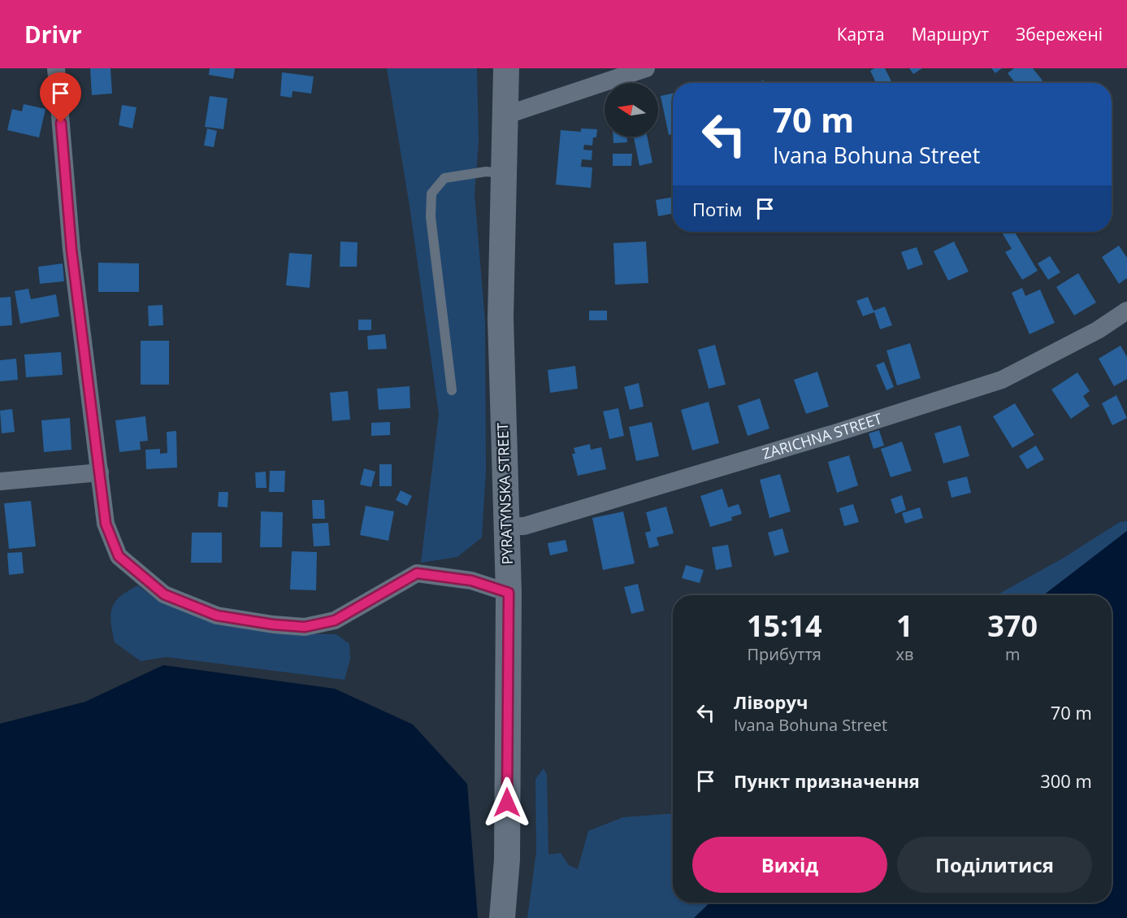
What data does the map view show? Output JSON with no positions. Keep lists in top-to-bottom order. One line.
{"streets":{"main road":["PYRATYNSKA STREET"],"street":["ZARICHNA STREET"]},"crossings":[["ZARICHNA STREET","PYRATYNSKA STREET"]],"north":"left","page":{"header":"Drivr","nav":["Карта","Маршрут","Збережені"],"turn":["70 m","Ivana Bohuna Street"],"then":"Потім","eta":["15:14","Прибуття","1","хв","370","m"],"list":[{"name":"Ліворуч","note":"Ivana Bohuna Street","value":"70 m"},{"name":"Пункт призначення","value":"300 m"}],"buttons":["Вихід","Поділитися"]}}
